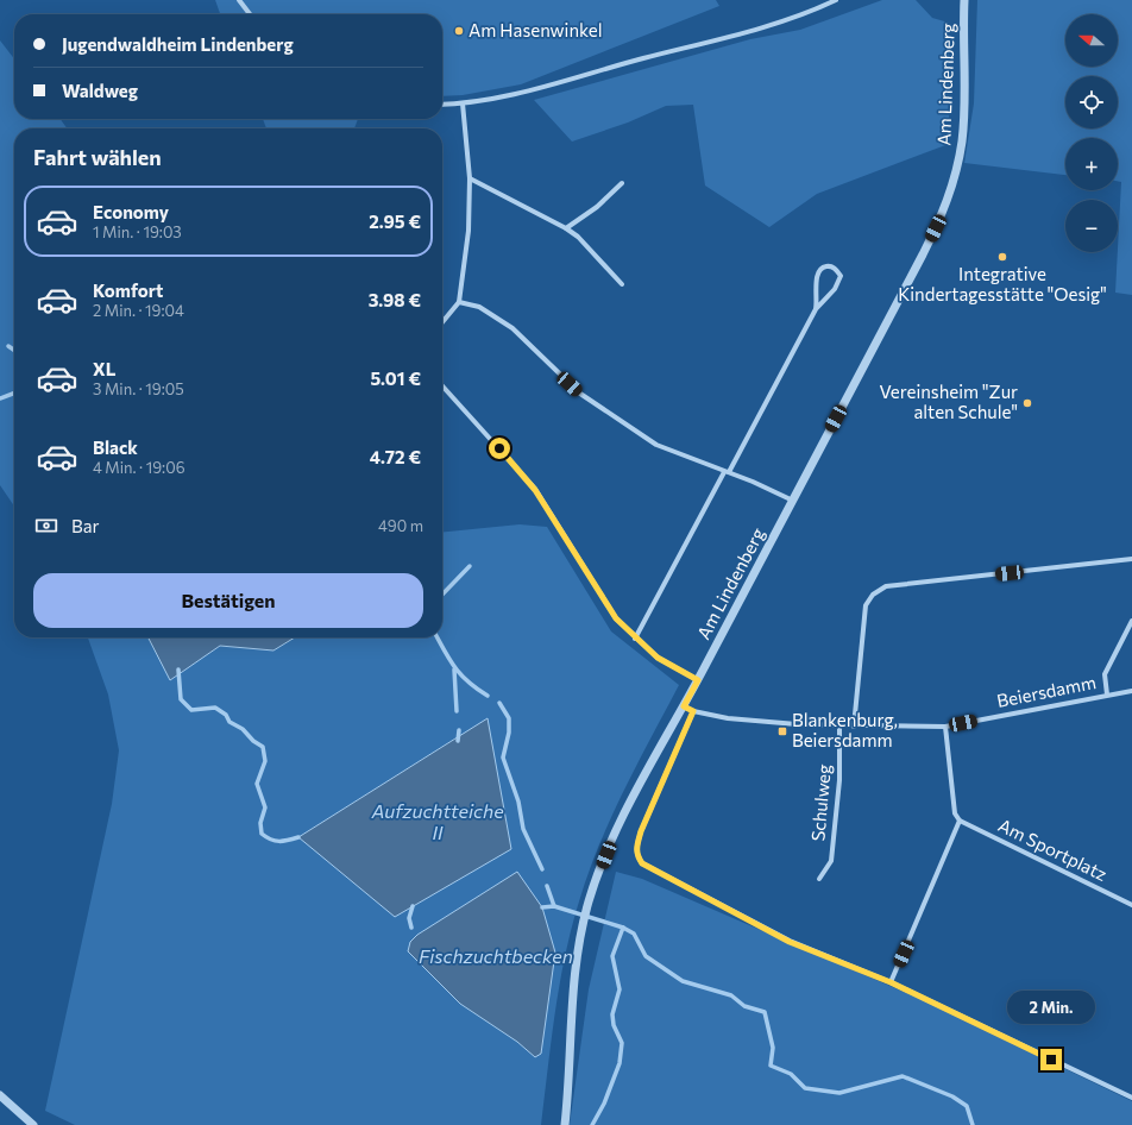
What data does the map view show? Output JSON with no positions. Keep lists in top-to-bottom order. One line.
{"streets":{"street":["Am Lindenberg","Beiersdamm","Schulweg","Am Sportplatz"]},"crossings":[["Am Lindenberg","Beiersdamm"],["Beiersdamm","Schulweg"]],"water":["Aufzuchtteiche II","Fischzuchtbecken"],"places":{"other":["Am Hasenwinkel","Integrative Kindertagesstätte \"Oesig\"","Vereinsheim \"Zur alten Schule\""],"transit":["Blankenburg, Beiersdamm"]},"north":"left","page":{"map_buttons":["+","−"],"banner":["Jugendwaldheim Lindenberg","Waldweg"],"heading":"Fahrt wählen","list":[{"name":"Economy","note":"1 Min. · 19:03","value":"2.95 €"},{"name":"Komfort","note":"2 Min. · 19:04","value":"3.98 €"},{"name":"XL","note":"3 Min. · 19:05","value":"5.01 €"},{"name":"Black","note":"4 Min. · 19:06","value":"4.72 €"}],"pay":["Bar","490 m"],"buttons":"Bestätigen","bubble":"2 Min."}}
